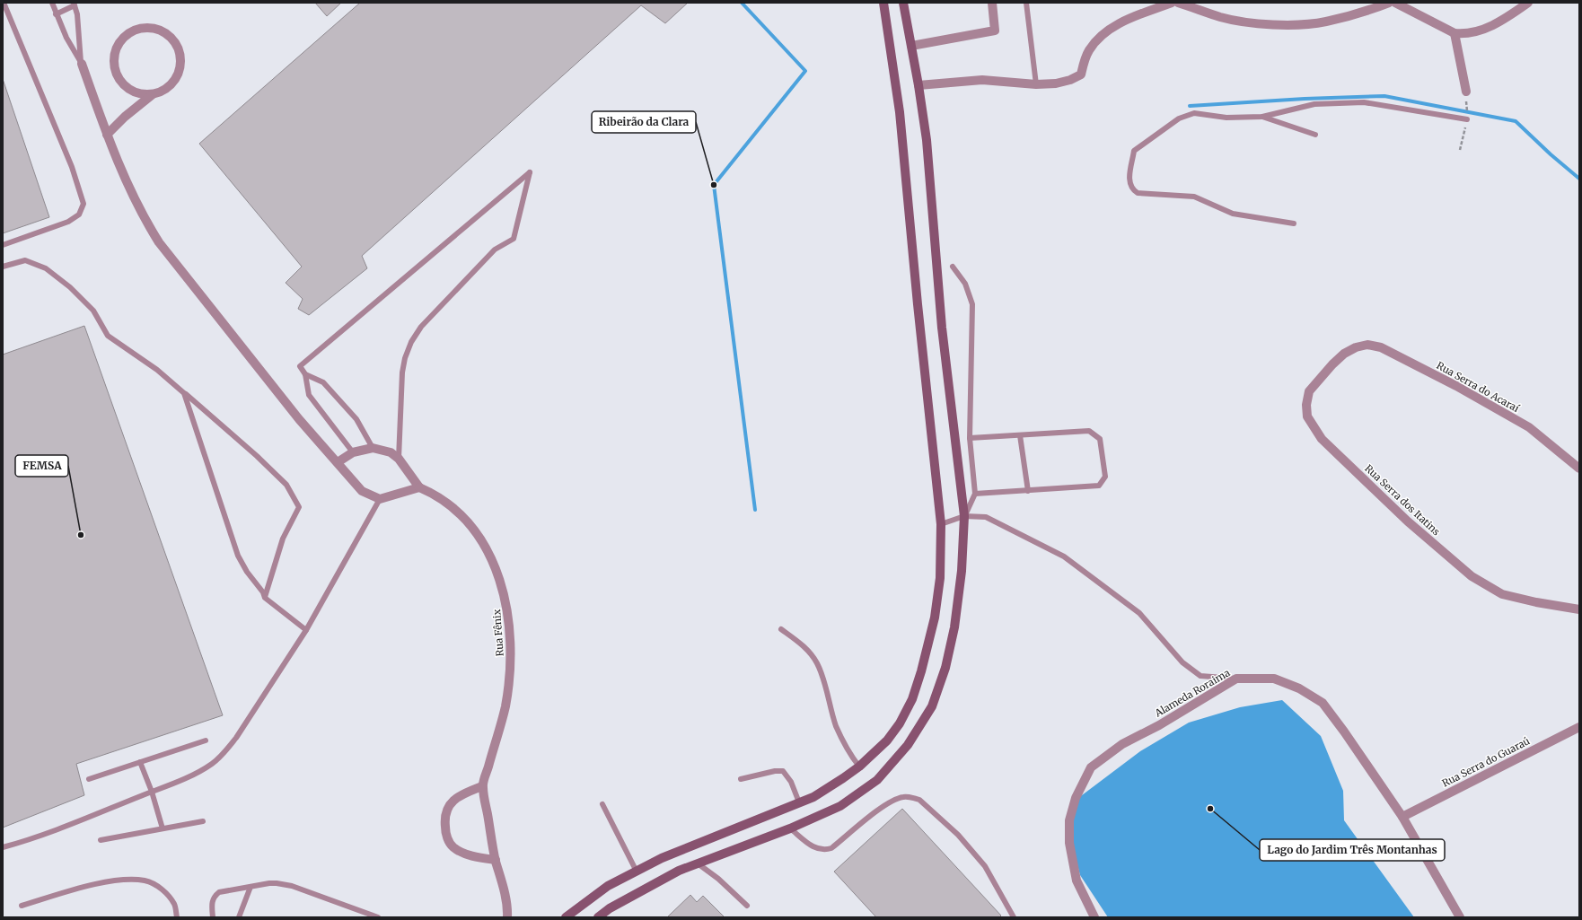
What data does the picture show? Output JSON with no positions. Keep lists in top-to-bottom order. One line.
{"streets":{"street":["Rua Serra do Acaraí","Rua Serra dos Itatins","Rua Fênix","Alameda Roraima","Rua Serra do Guaraú"]},"crossings":[["Rua Serra do Acaraí","Rua Serra dos Itatins"],["Alameda Roraima","Rua Serra do Guaraú"]],"places":["Ribeirão da Clara","FEMSA","Lago do Jardim Três Montanhas"]}
